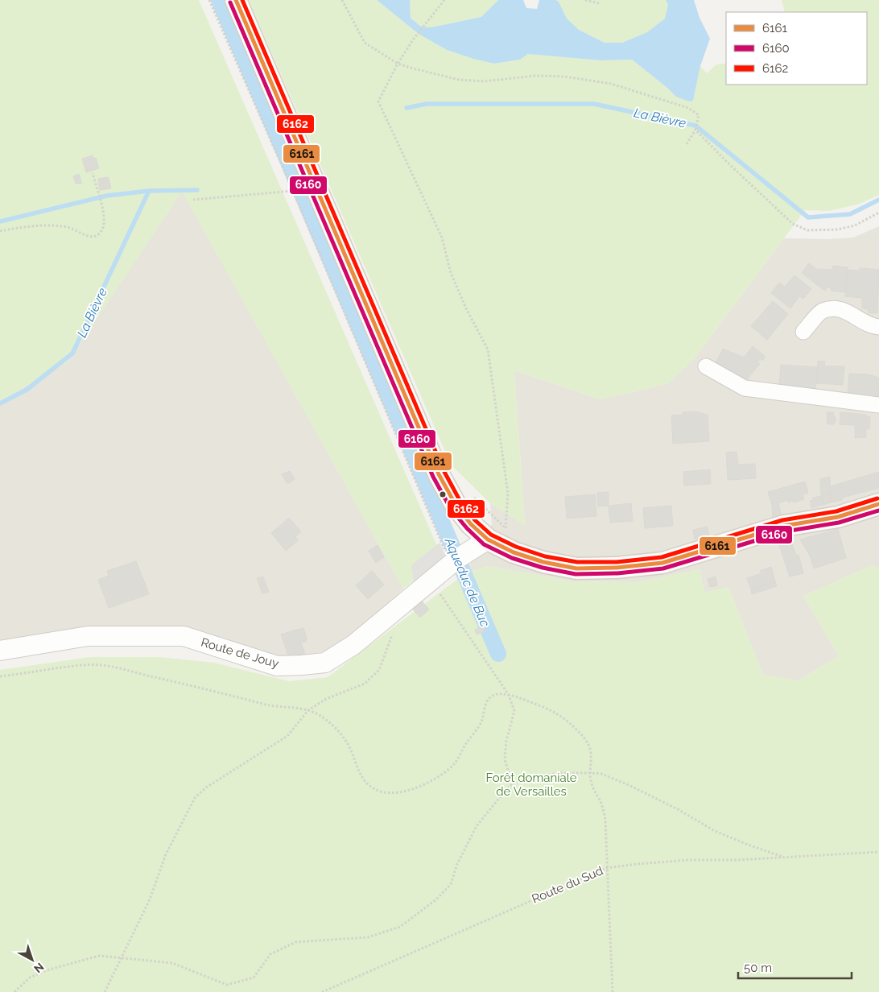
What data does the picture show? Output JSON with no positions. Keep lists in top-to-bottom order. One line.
{"streets":{"street":["Route de Jouy"],"path":["Route du Sud"]},"water":["La Bièvre","Aqueduc de Buc"],"parks":["Forêt domaniale de Versailles"],"lines":["transit line 6161","transit line 6162","transit line 6160"],"legend":["6161","6160","6162"],"scale_bar":"50 m","north":"bottom right"}
